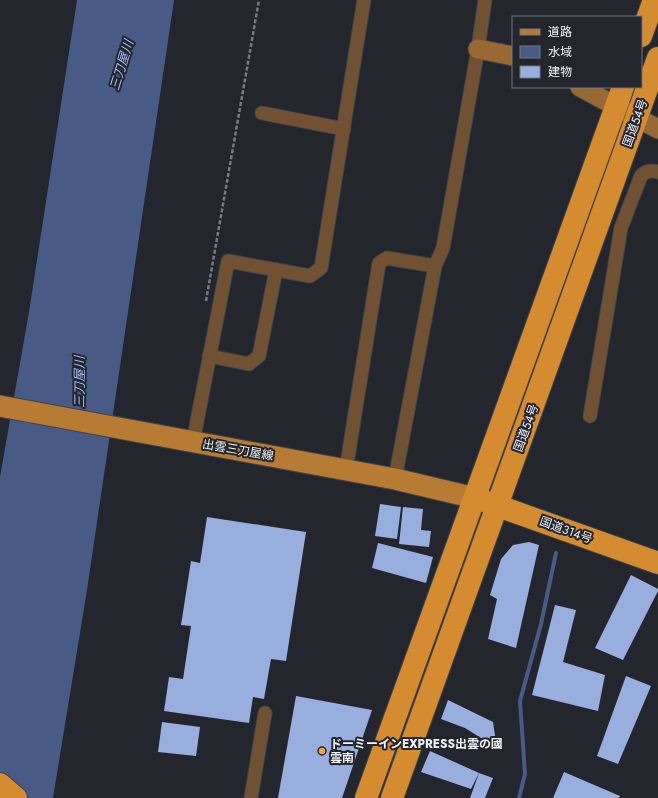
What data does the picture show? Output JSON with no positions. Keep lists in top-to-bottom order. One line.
{"streets":{"highway":["国道54号","国道314号"],"main road":["出雲三刀屋線"]},"crossings":[["国道54号","出雲三刀屋線"],["国道54号","国道314号"],["出雲三刀屋線","国道314号"]],"water":["三刀屋川"],"places":["ドーミーインEXPRESS出雲の國 雲南"],"legend":["道路","水域","建物"]}
